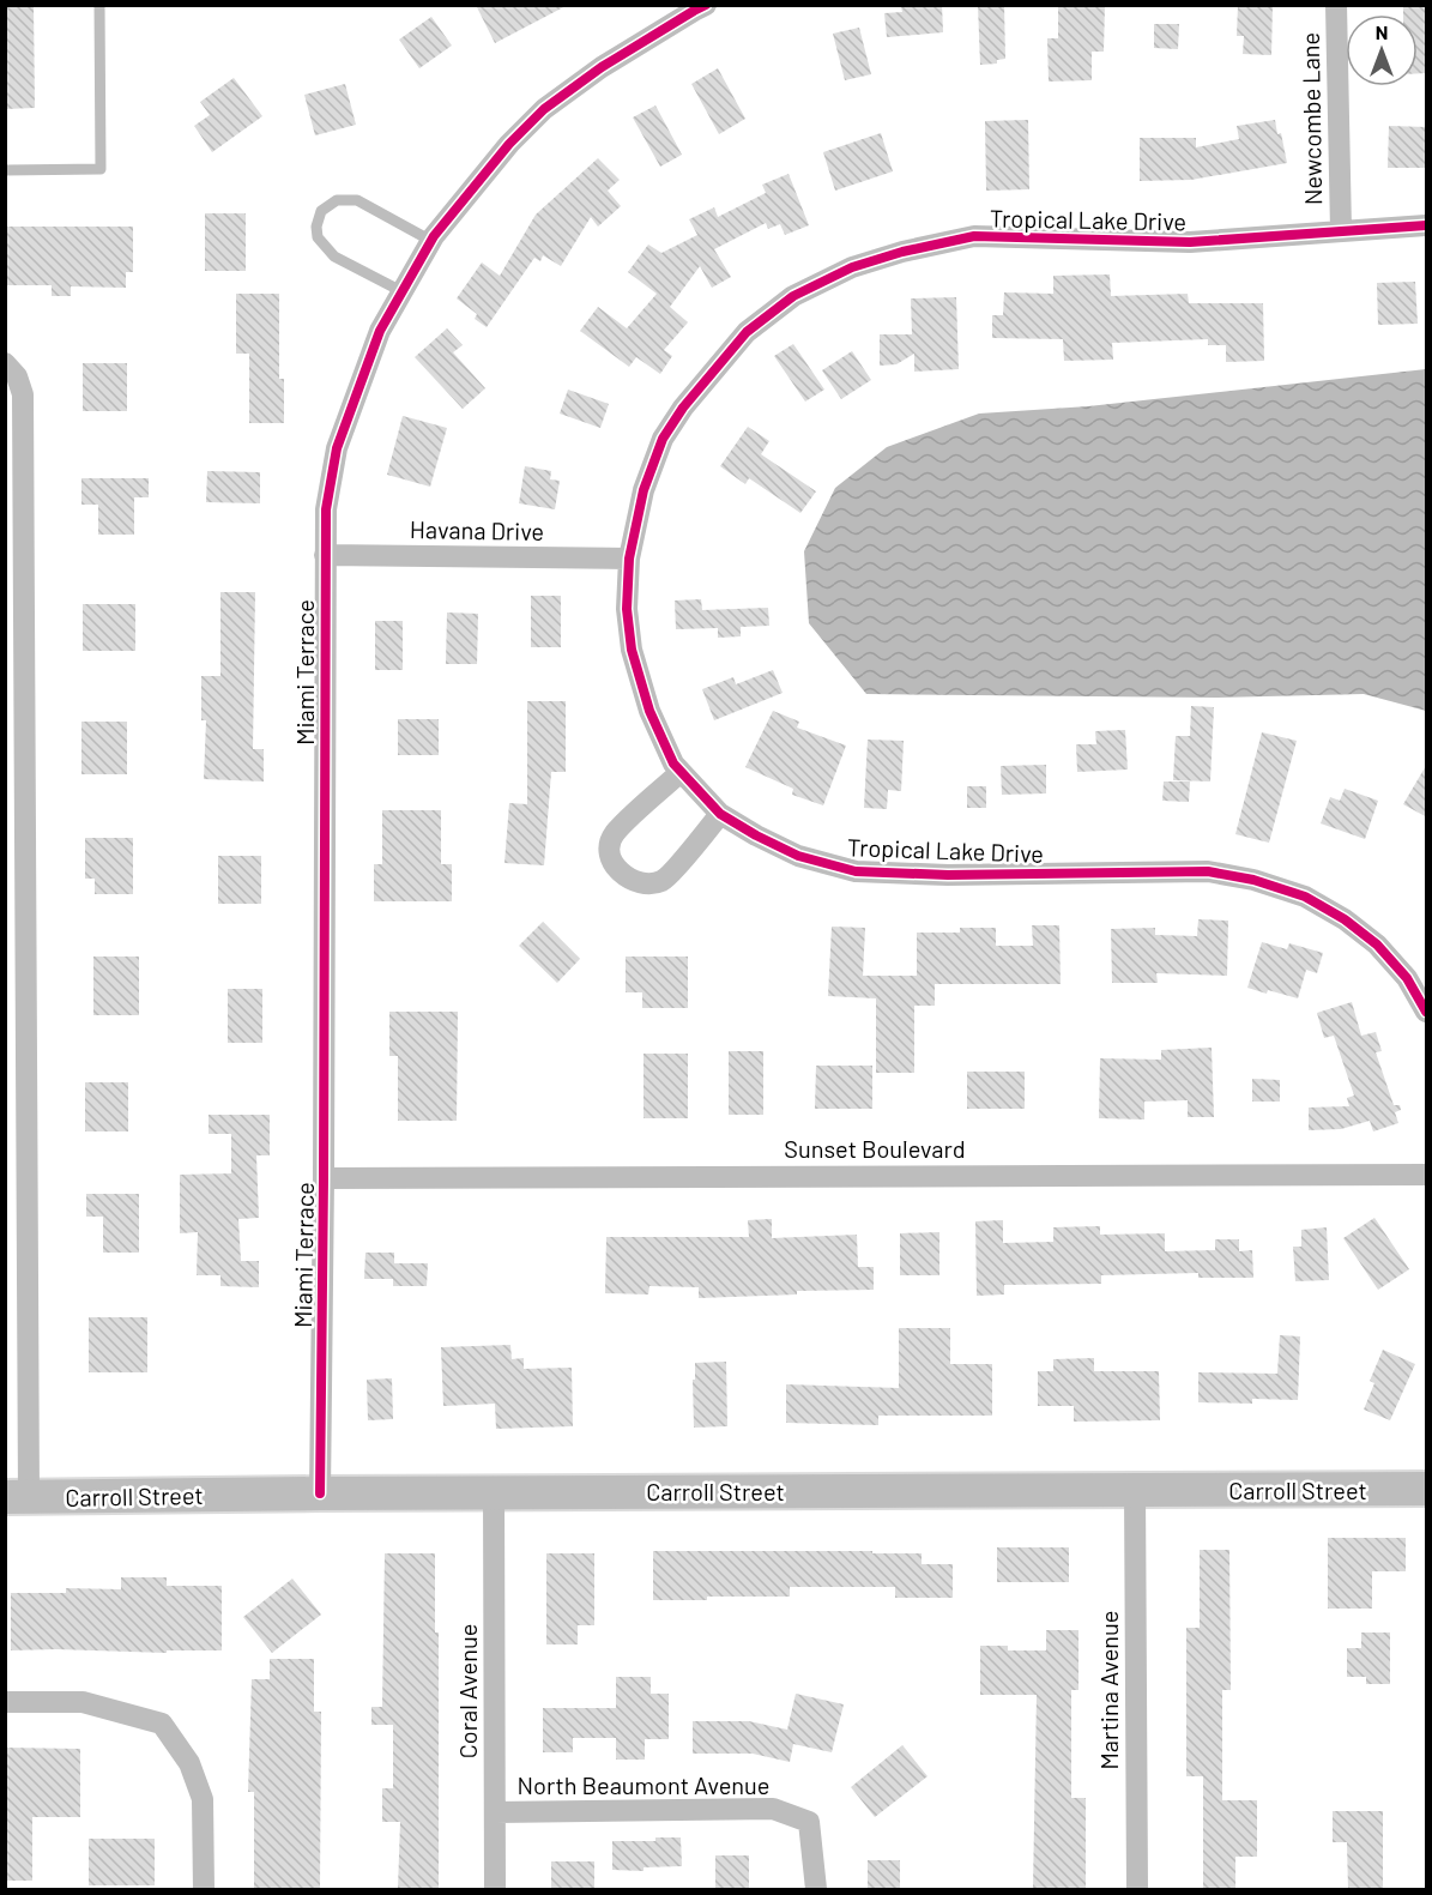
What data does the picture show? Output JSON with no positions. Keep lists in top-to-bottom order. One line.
{"streets":{"main road":["Carroll Street"],"street":["Newcombe Lane","Tropical Lake Drive","Havana Drive","Miami Terrace","Sunset Boulevard","Martina Avenue","Coral Avenue","North Beaumont Avenue"]},"crossings":[["Newcombe Lane","Tropical Lake Drive"],["Tropical Lake Drive","Havana Drive"],["Havana Drive","Miami Terrace"],["Miami Terrace","Sunset Boulevard"],["Miami Terrace","Carroll Street"],["Carroll Street","Martina Avenue"],["Carroll Street","Coral Avenue"],["Coral Avenue","North Beaumont Avenue"]],"north":"top"}
